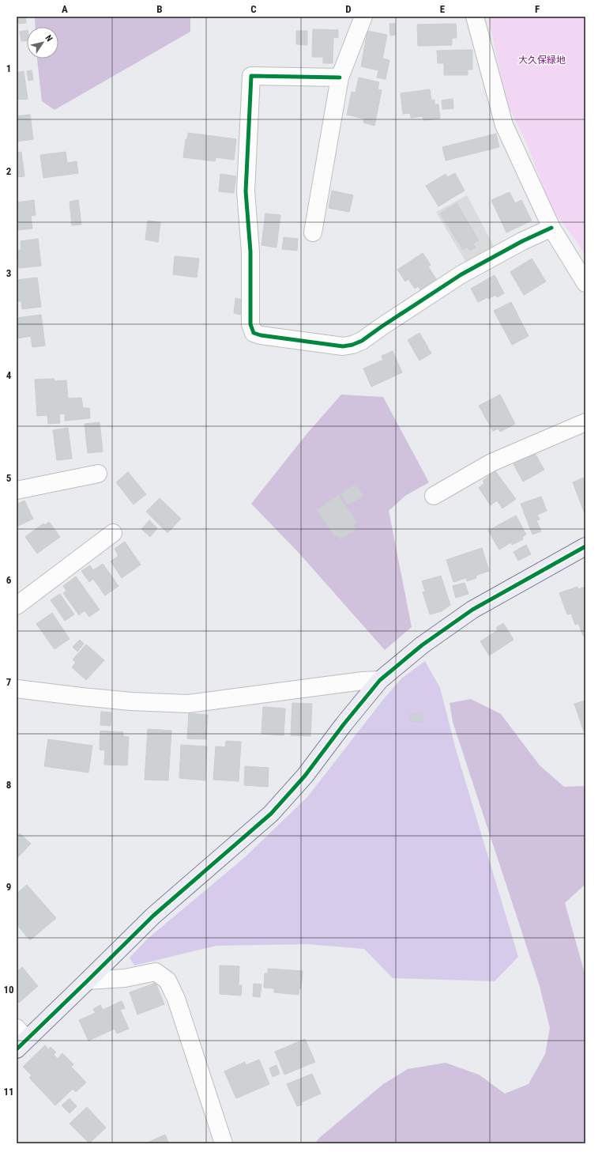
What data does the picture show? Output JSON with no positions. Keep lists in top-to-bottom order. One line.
{"parks":["大久保緑地"],"north":"top right","grid":{"columns":["A","B","C","D","E","F"],"rows":["1","2","3","4","5","6","7","8","9","10","11"]}}
